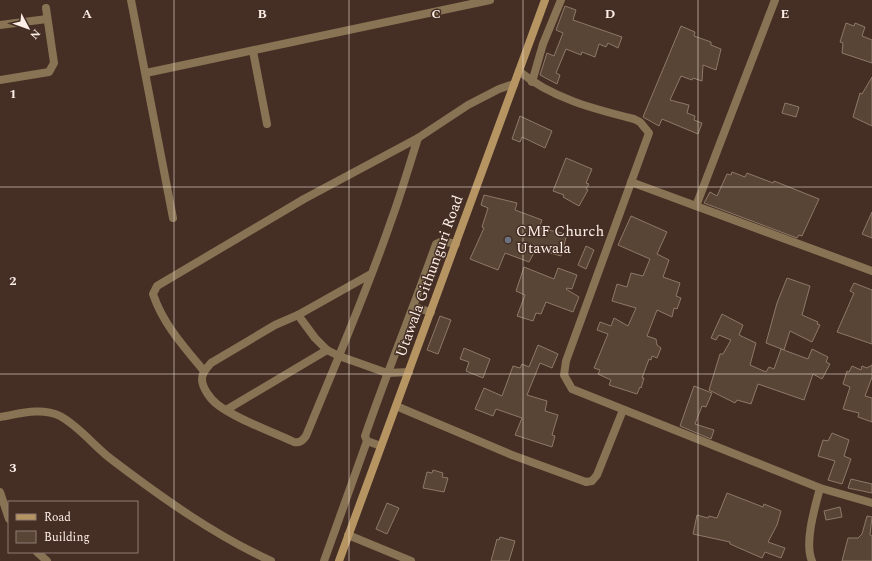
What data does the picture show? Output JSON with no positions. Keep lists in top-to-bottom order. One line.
{"streets":{"street":["Utawala Githunguri Road"]},"places":["CMF Church Utawala"],"legend":["Road","Building"],"north":"bottom right","grid":{"columns":["A","B","C","D","E"],"rows":["1","2","3"]}}
